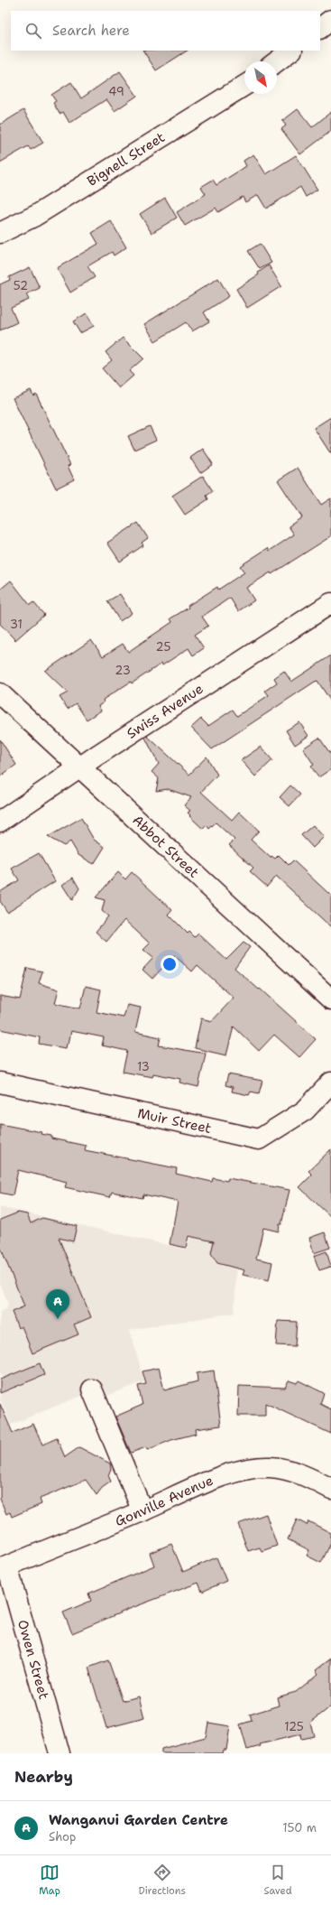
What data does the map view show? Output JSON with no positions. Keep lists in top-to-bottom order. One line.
{"streets":{"street":["Bignell Street","Swiss Avenue","Abbot Street","Muir Street","Gonville Avenue","Owen Street"]},"crossings":[["Swiss Avenue","Abbot Street"],["Gonville Avenue","Owen Street"]],"house_numbers":["49","52","31","25","23","13","125"],"north":"bottom right","page":{"search":"Search here","pins":"A","heading":"Nearby","list":[{"mark":"A","name":"Wanganui Garden Centre","note":"Shop","value":"150 m"}],"nav":["Map","Directions","Saved"]}}
